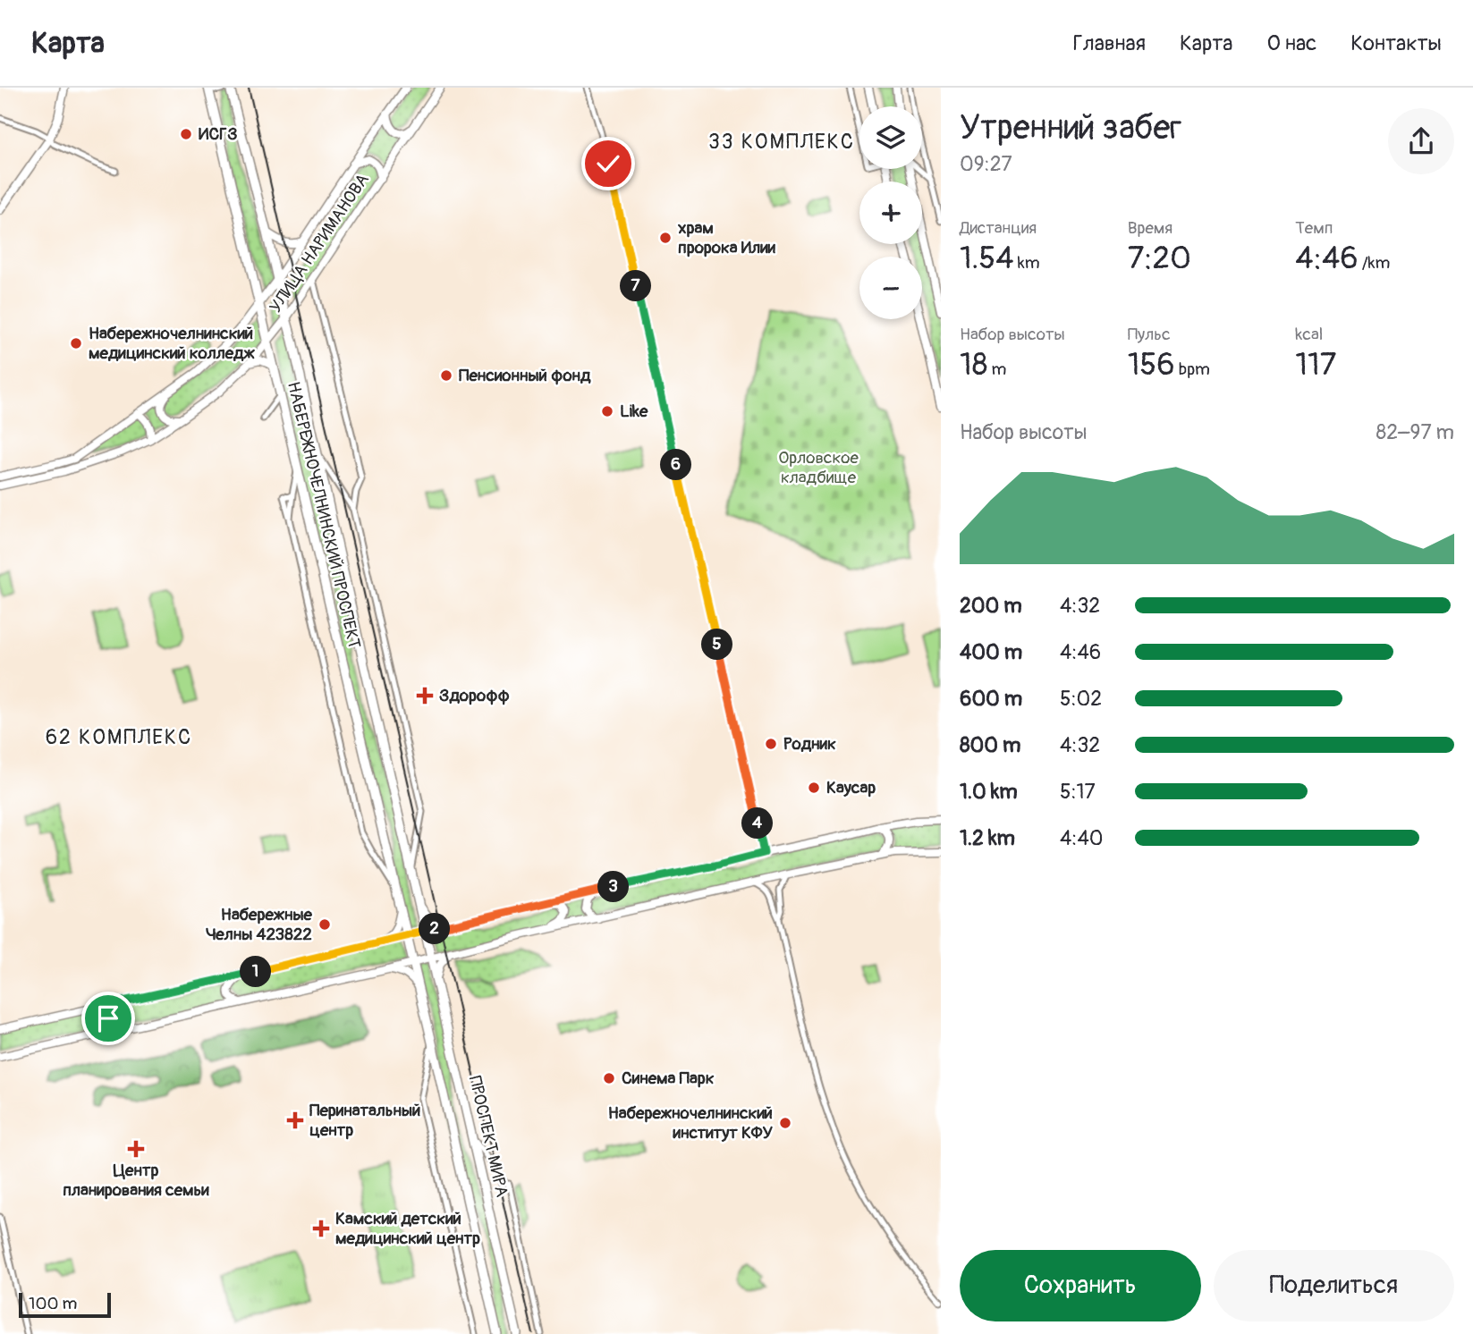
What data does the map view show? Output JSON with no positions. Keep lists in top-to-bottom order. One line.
{"streets":{"main road":["НАБЕРЕЖНОЧЕЛНИНСКИЙ ПРОСПЕКТ","ПРОСПЕКТ МИРА"],"street":["УЛИЦА НАРИМАНОВА"]},"crossings":[["УЛИЦА НАРИМАНОВА","НАБЕРЕЖНОЧЕЛНИНСКИЙ ПРОСПЕКТ"],["НАБЕРЕЖНОЧЕЛНИНСКИЙ ПРОСПЕКТ","ПРОСПЕКТ МИРА"]],"districts":["33 КОМПЛЕКС","62 КОМПЛЕКС"],"parks":["Орловское кладбище"],"places":{"other":["ИСГЗ","храм пророка Илии","Набережночелнинский медицинский колледж","Пенсионный фонд","Like","Родник","Каусар","Набережные Челны 423822","Синема Парк","Набережночелнинский институт КФУ"],"health":["Здорофф","Перинатальный центр","Центр планирования семьи","Камский детский медицинский центр"]},"scale_bar":"100 m","page":{"header":"Карта","nav":["Главная","Карта","О нас","Контакты"],"heading":["Утренний забег","09:27"],"map_buttons":["+","−"],"stats":[["Дистанция","1.54 km"],["Время","7:20"],["Темп","4:46 /km"],["Набор высоты","18 m"],["Пульс","156 bpm"],["kcal","117"]],"pins":["7","6","5","4","3","2","1"],"chart":["Набор высоты","82–97 m"],"list":[{"name":"200 m","note":"4:32"},{"name":"400 m","note":"4:46"},{"name":"600 m","note":"5:02"},{"name":"800 m","note":"4:32"},{"name":"1.0 km","note":"5:17"},{"name":"1.2 km","note":"4:40"}],"buttons":["Сохранить","Поделиться"],"scale":"100 m"}}
